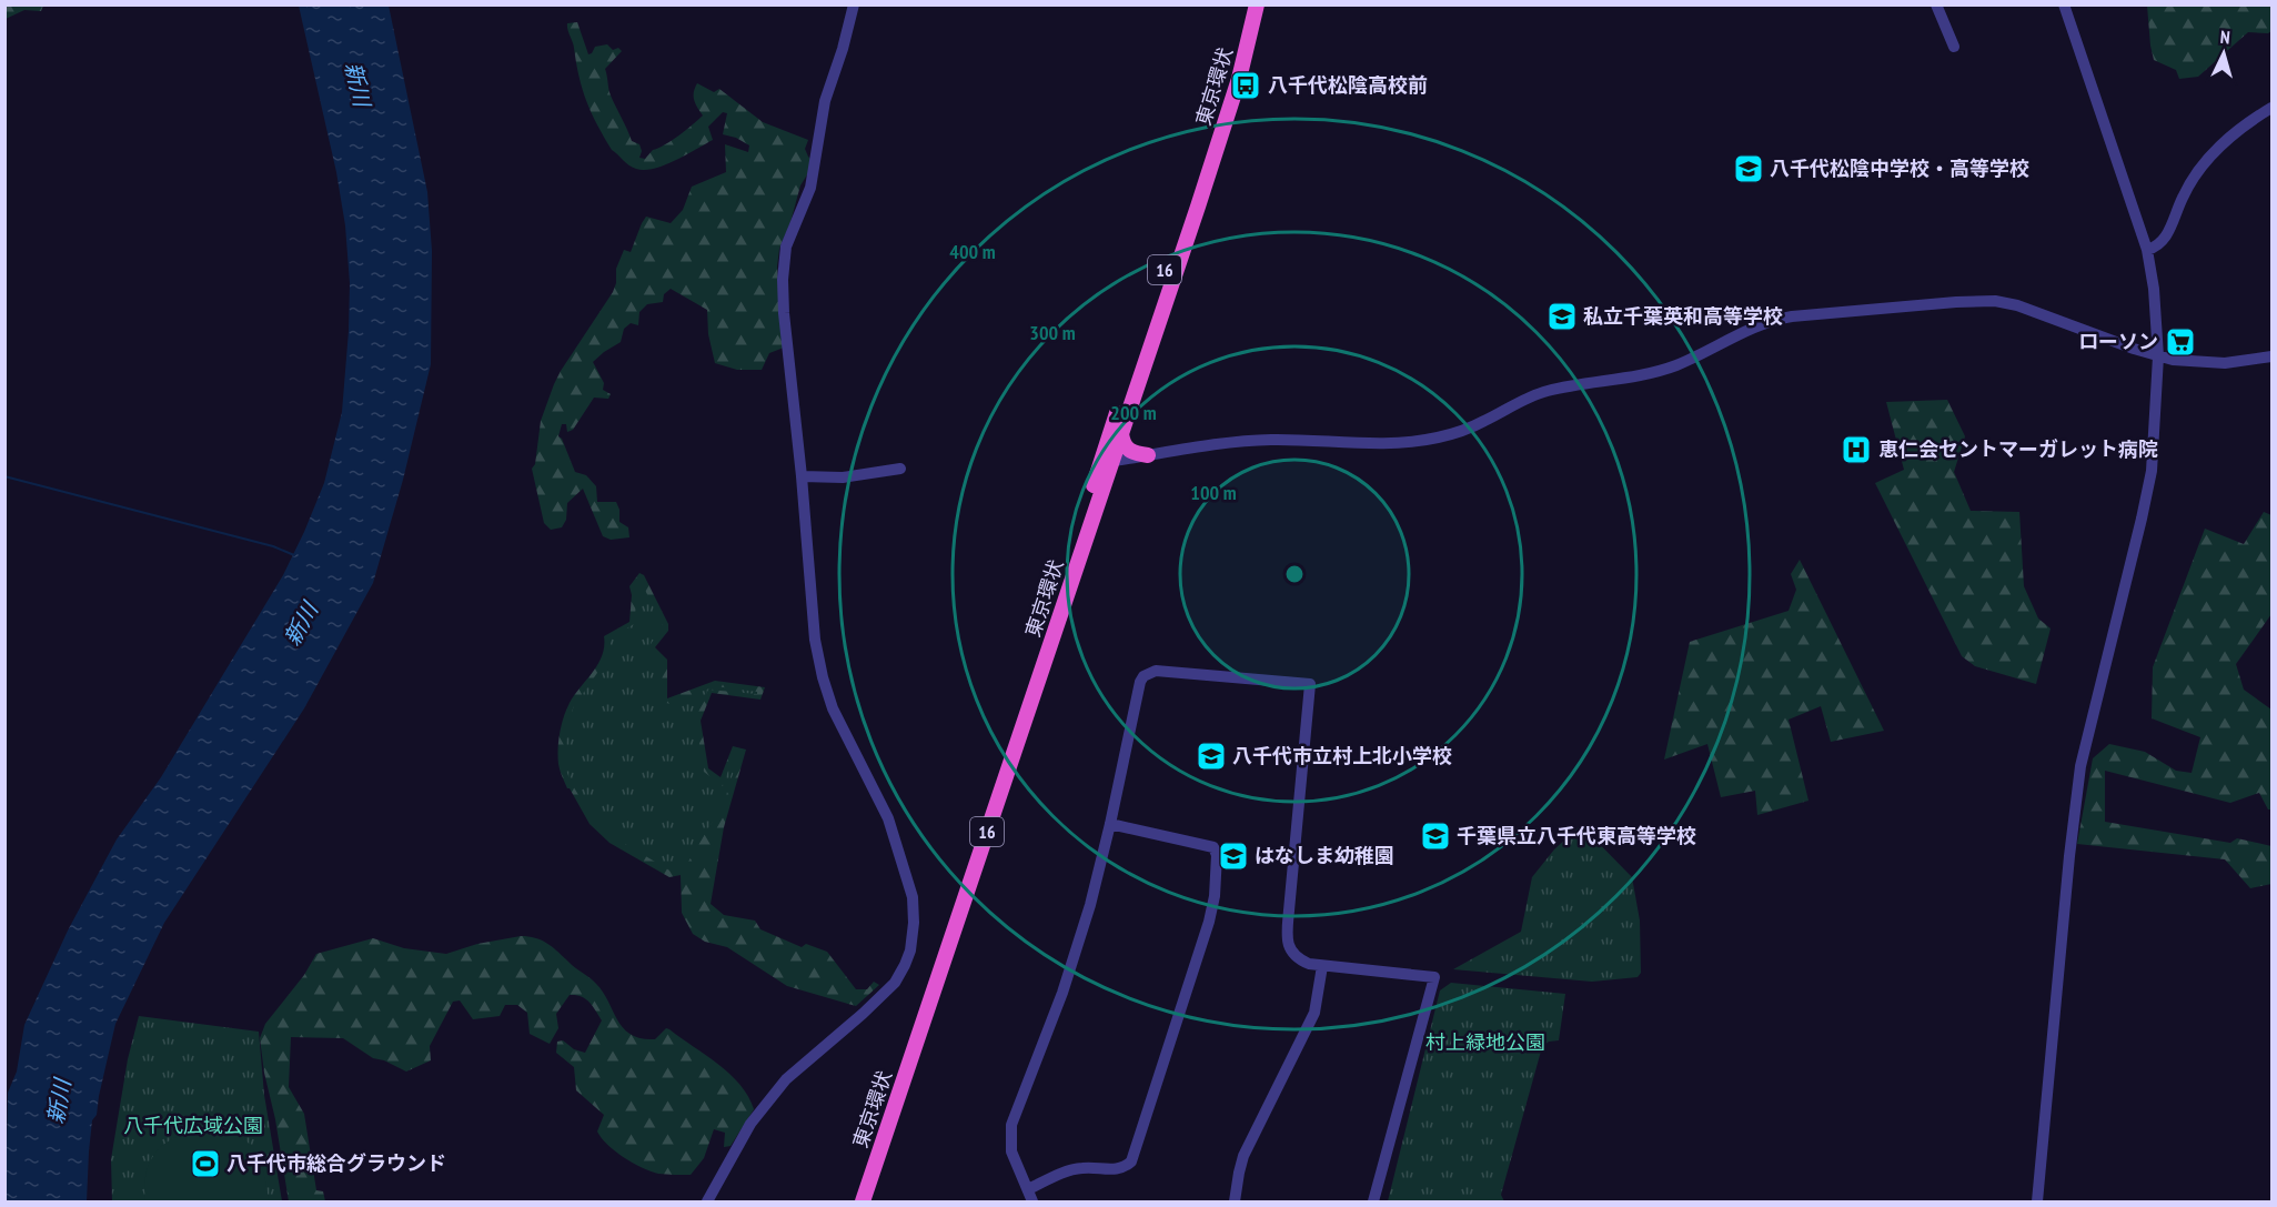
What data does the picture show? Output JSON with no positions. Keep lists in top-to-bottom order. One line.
{"streets":{"highway":["東京環状","16"]},"water":["新川"],"parks":["村上緑地公園","八千代広域公園"],"places":{"bus stop":["八千代松陰高校前"],"school or university":["八千代松陰中学校・高等学校","私立千葉英和高等学校","八千代市立村上北小学校","千葉県立八千代東高等学校","はなしま幼稚園"],"supermarket":["ローソン"],"hospital":["恵仁会セントマーガレット病院"],"sports":["八千代市総合グラウンド"]},"north":"top","rings":["400 m","300 m","200 m","100 m"]}
